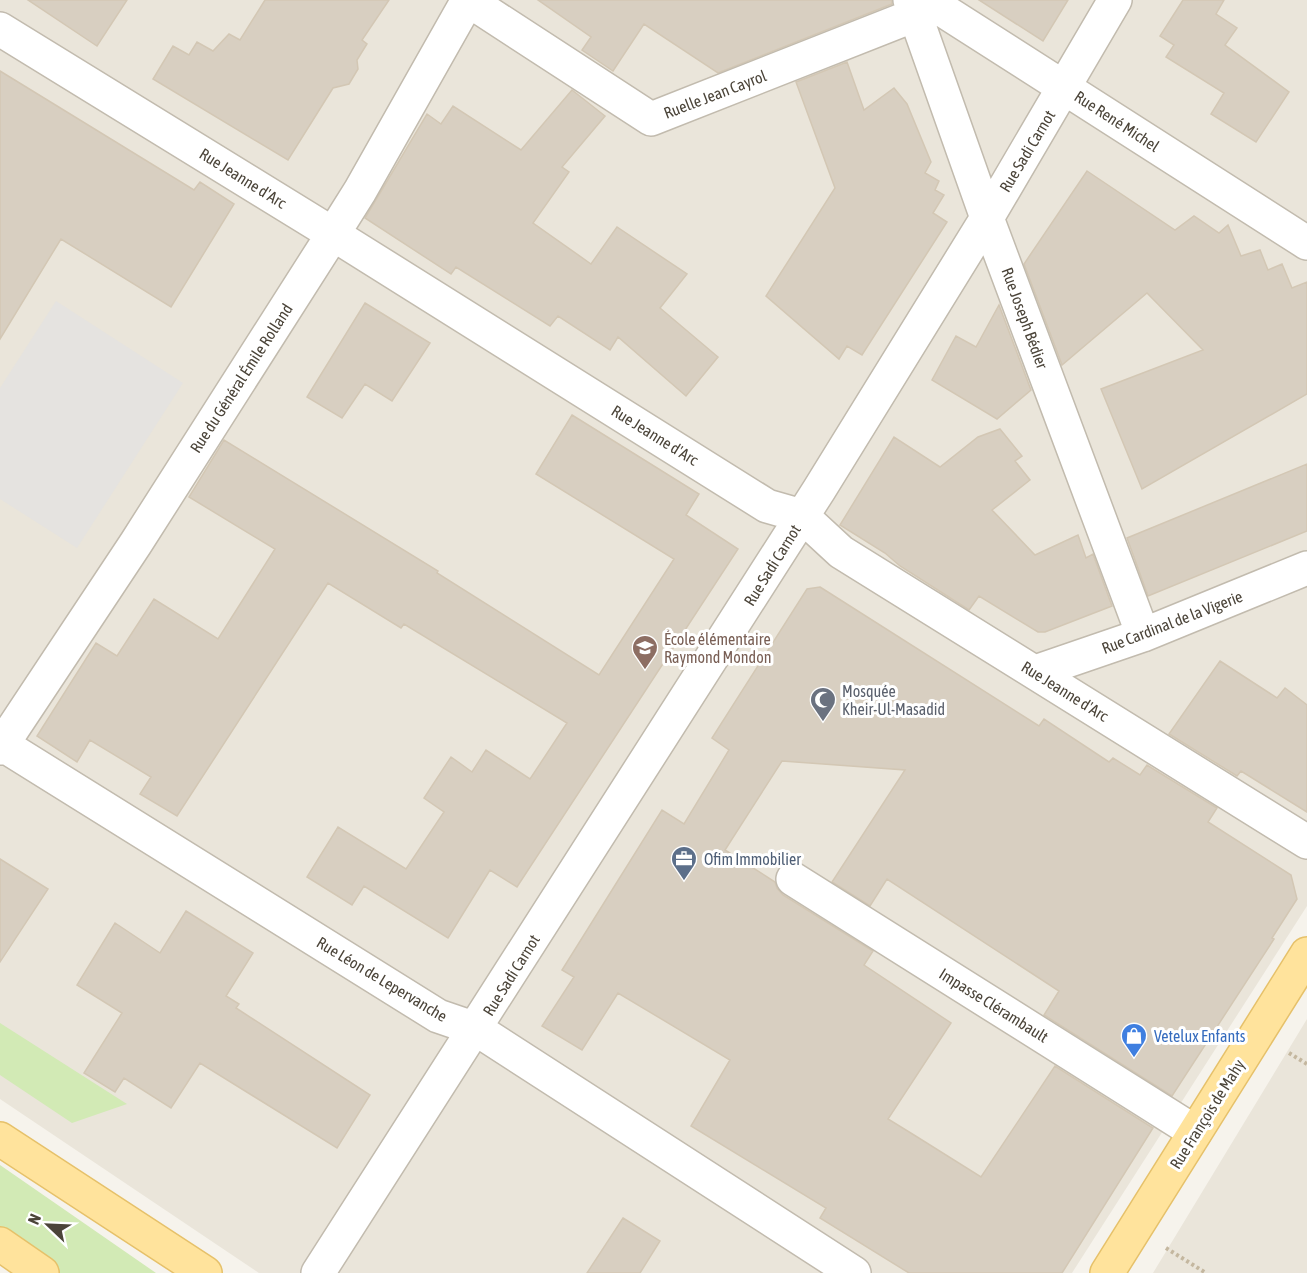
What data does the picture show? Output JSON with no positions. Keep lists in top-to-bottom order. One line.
{"streets":{"main road":["Rue François de Mahy"],"street":["Ruelle Jean Cayrol","Rue René Michel","Rue Sadi Carnot","Rue Jeanne d'Arc","Rue Joseph Bédier","Rue du Général Émile Rolland","Rue Cardinal de la Vigerie","Rue Léon de Lepervanche","Impasse Clérambault"]},"crossings":[["Ruelle Jean Cayrol","Rue René Michel"],["Ruelle Jean Cayrol","Rue Joseph Bédier"],["Ruelle Jean Cayrol","Rue du Général Émile Rolland"],["Rue René Michel","Rue Sadi Carnot"],["Rue René Michel","Rue Joseph Bédier"],["Rue Sadi Carnot","Rue Jeanne d'Arc"],["Rue Sadi Carnot","Rue Joseph Bédier"],["Rue Sadi Carnot","Rue Léon de Lepervanche"],["Rue Jeanne d'Arc","Rue du Général Émile Rolland"],["Rue Jeanne d'Arc","Rue Cardinal de la Vigerie"],["Rue Joseph Bédier","Rue Cardinal de la Vigerie"],["Rue du Général Émile Rolland","Rue Léon de Lepervanche"],["Impasse Clérambault","Rue François de Mahy"]],"places":{"school or university":["École élémentaire Raymond Mondon"],"mosque":["Mosquée Kheir-Ul-Masadid"],"office":["Ofim Immobilier"],"shop":["Vetelux Enfants"]},"north":"top left"}
